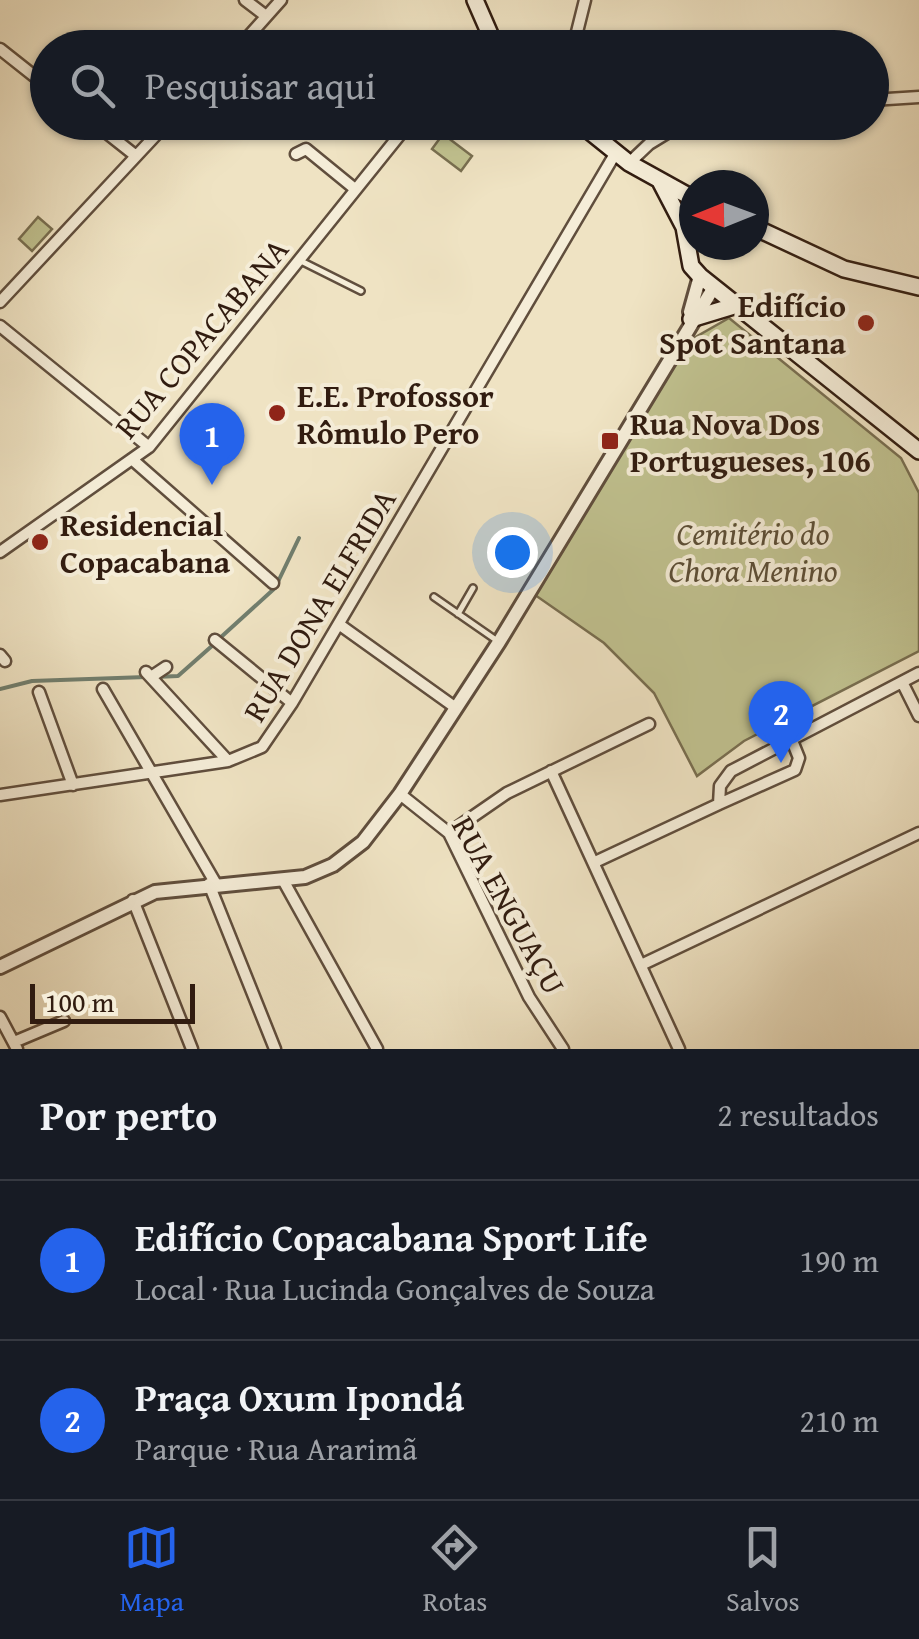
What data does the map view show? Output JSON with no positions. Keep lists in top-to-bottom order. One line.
{"streets":{"street":["RUA COPACABANA","RUA DONA ELFRIDA","RUA ENGUAÇU"]},"parks":["Cemitério do Chora Menino"],"places":{"other":["Edifício Spot Santana","E.E. Profossor Rômulo Pero","Residencial Copacabana"],"transit":["Rua Nova Dos Portugueses, 106"]},"scale_bar":"100 m","north":"left","page":{"search":"Pesquisar aqui","pins":["1","2"],"scale":"100 m","heading":["Por perto","2 resultados"],"list":[{"mark":"1","name":"Edifício Copacabana Sport Life","note":"Local · Rua Lucinda Gonçalves de Souza","value":"190 m"},{"mark":"2","name":"Praça Oxum Ipondá","note":"Parque · Rua Ararimã","value":"210 m"}],"nav":["Mapa","Rotas","Salvos"]}}
